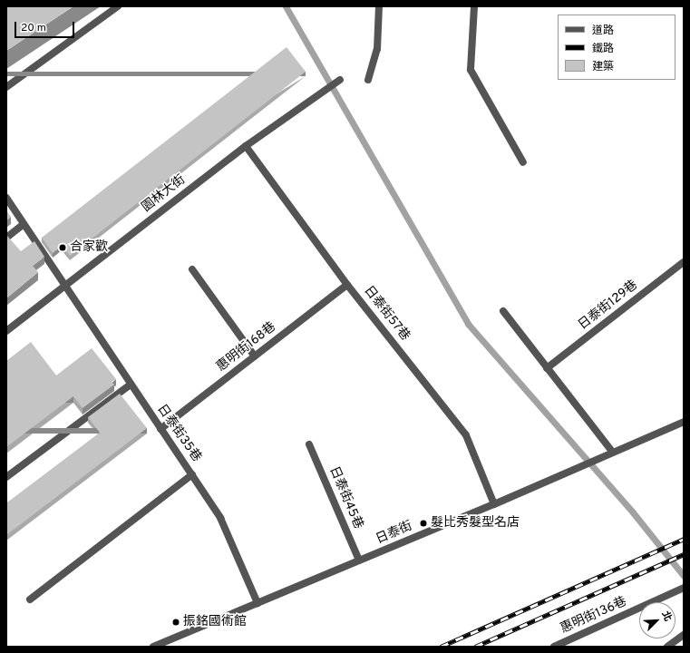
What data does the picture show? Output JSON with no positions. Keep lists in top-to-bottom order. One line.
{"streets":{"street":["園林大街","日泰街129巷","日泰街57巷","惠明街168巷","日泰街35巷","日泰街45巷","日泰街","惠明街136巷"]},"crossings":[["園林大街","日泰街57巷"],["園林大街","日泰街35巷"],["日泰街57巷","惠明街168巷"],["日泰街57巷","日泰街"],["惠明街168巷","日泰街35巷"],["日泰街35巷","日泰街"],["日泰街45巷","日泰街"]],"places":["合家歡","髮比秀髮型名店","振銘國術館"],"legend":["道路","鐵路","建築"],"scale_bar":"20 m","north":"top right"}
